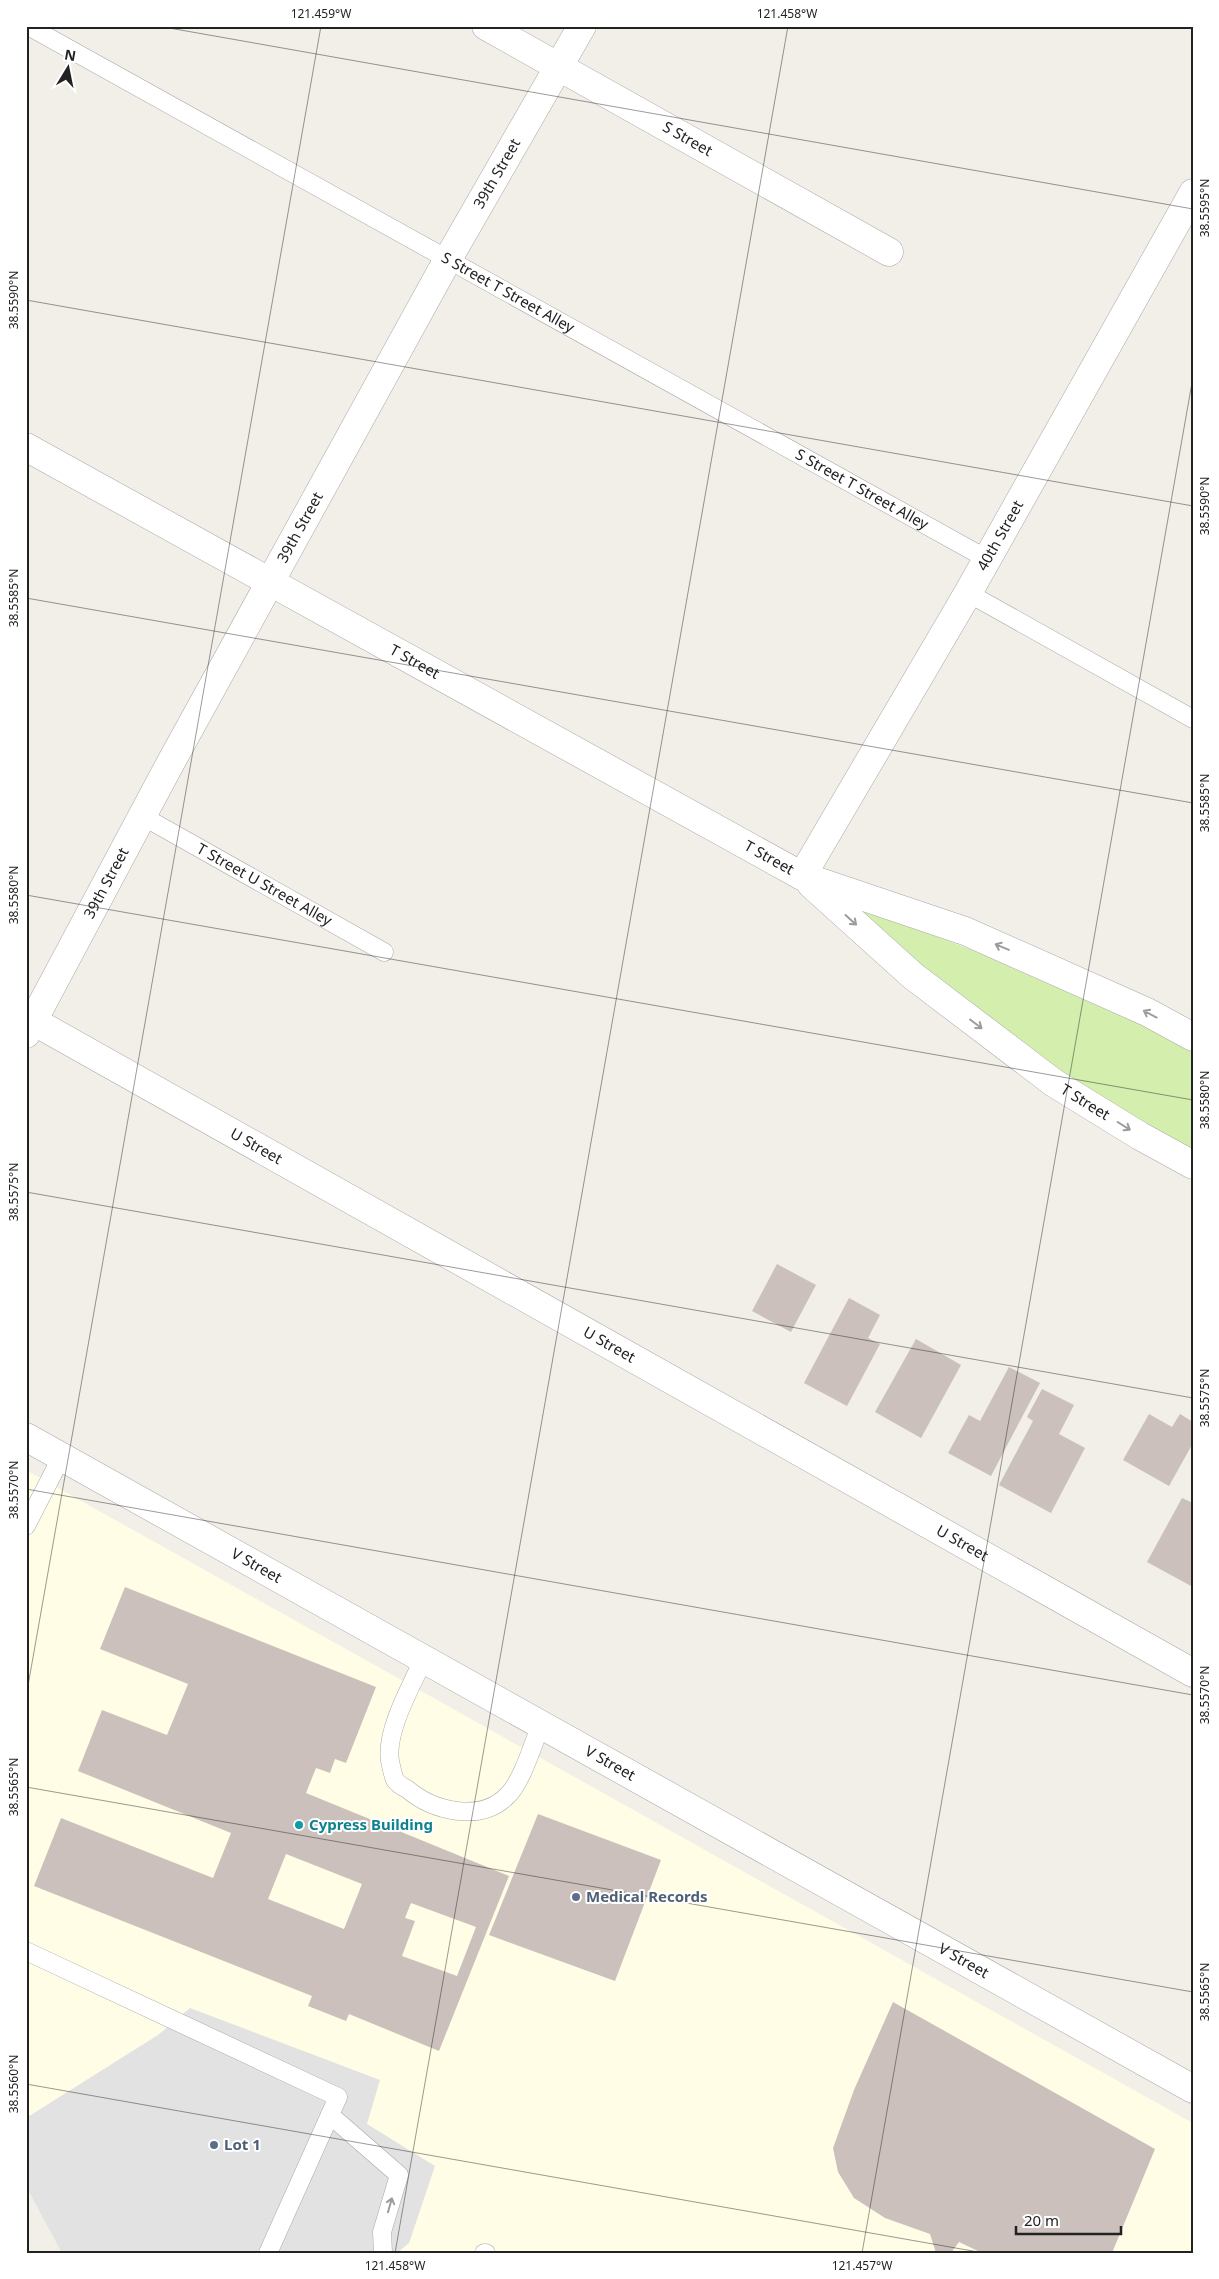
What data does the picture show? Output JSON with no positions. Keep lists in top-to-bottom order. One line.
{"streets":{"street":["S Street","39th Street","40th Street","T Street","U Street","V Street"],"lane":["S Street T Street Alley","T Street U Street Alley"]},"crossings":[["S Street","39th Street"],["39th Street","S Street T Street Alley"],["39th Street","T Street"],["39th Street","T Street U Street Alley"],["39th Street","U Street"],["S Street T Street Alley","40th Street"],["40th Street","T Street"]],"places":["Cypress Building","Medical Records","Lot 1"],"scale_bar":"20 m","north":"top","coordinates":["121.459°W","121.458°W","38.5595°N","38.5590°N","38.5585°N","38.5580°N","38.5575°N","38.5570°N","38.5565°N","38.5560°N","121.457°W"]}
